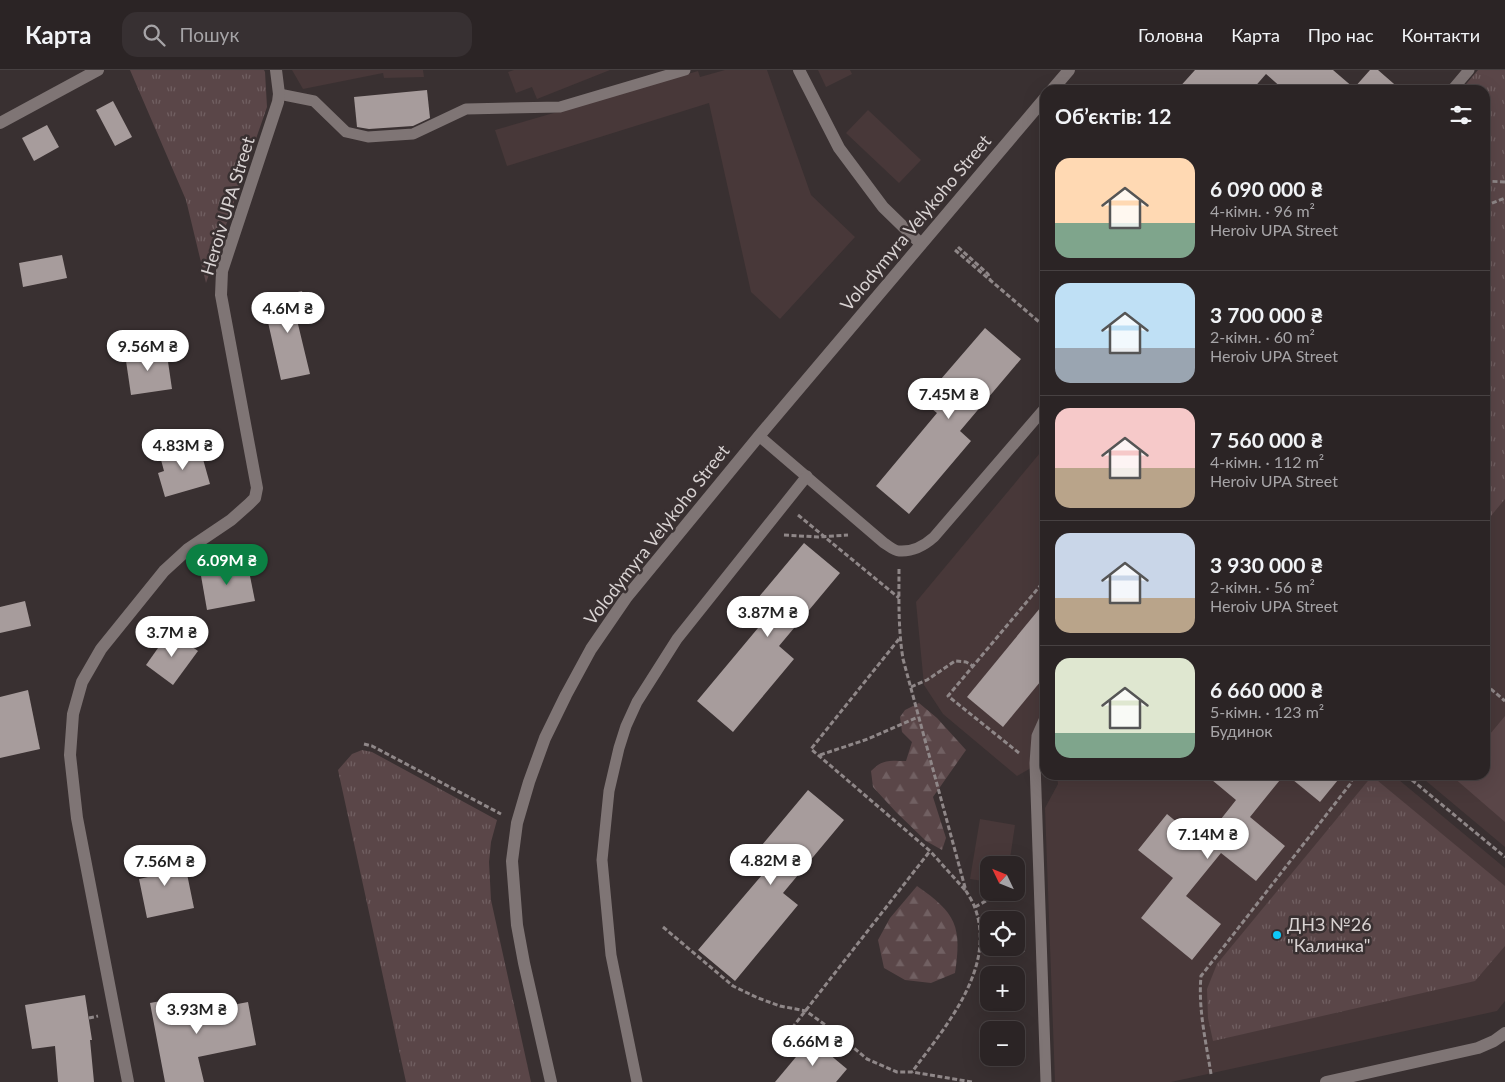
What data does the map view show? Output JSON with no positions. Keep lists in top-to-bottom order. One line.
{"streets":{"street":["Heroiv UPA Street","Volodymyra Velykoho Street"]},"places":["ДНЗ №26 \"Калинка\""],"north":"top left","page":{"header":"Карта","search":"Пошук","nav":["Головна","Карта","Про нас","Контакти"],"heading":"Об’єктів: 12","list":[{"name":"6 090 000 ₴","note":"4-кімн. · 96 m² · Heroiv UPA Street"},{"name":"3 700 000 ₴","note":"2-кімн. · 60 m² · Heroiv UPA Street"},{"name":"7 560 000 ₴","note":"4-кімн. · 112 m² · Heroiv UPA Street"},{"name":"3 930 000 ₴","note":"2-кімн. · 56 m² · Heroiv UPA Street"},{"name":"6 660 000 ₴","note":"5-кімн. · 123 m² · Будинок"}],"price":["4.6M ₴","9.56M ₴","7.45M ₴","4.83M ₴","6.09M ₴","3.87M ₴","3.7M ₴","7.14M ₴","4.82M ₴","7.56M ₴","3.93M ₴","6.66M ₴"],"map_buttons":["+","−"]}}
